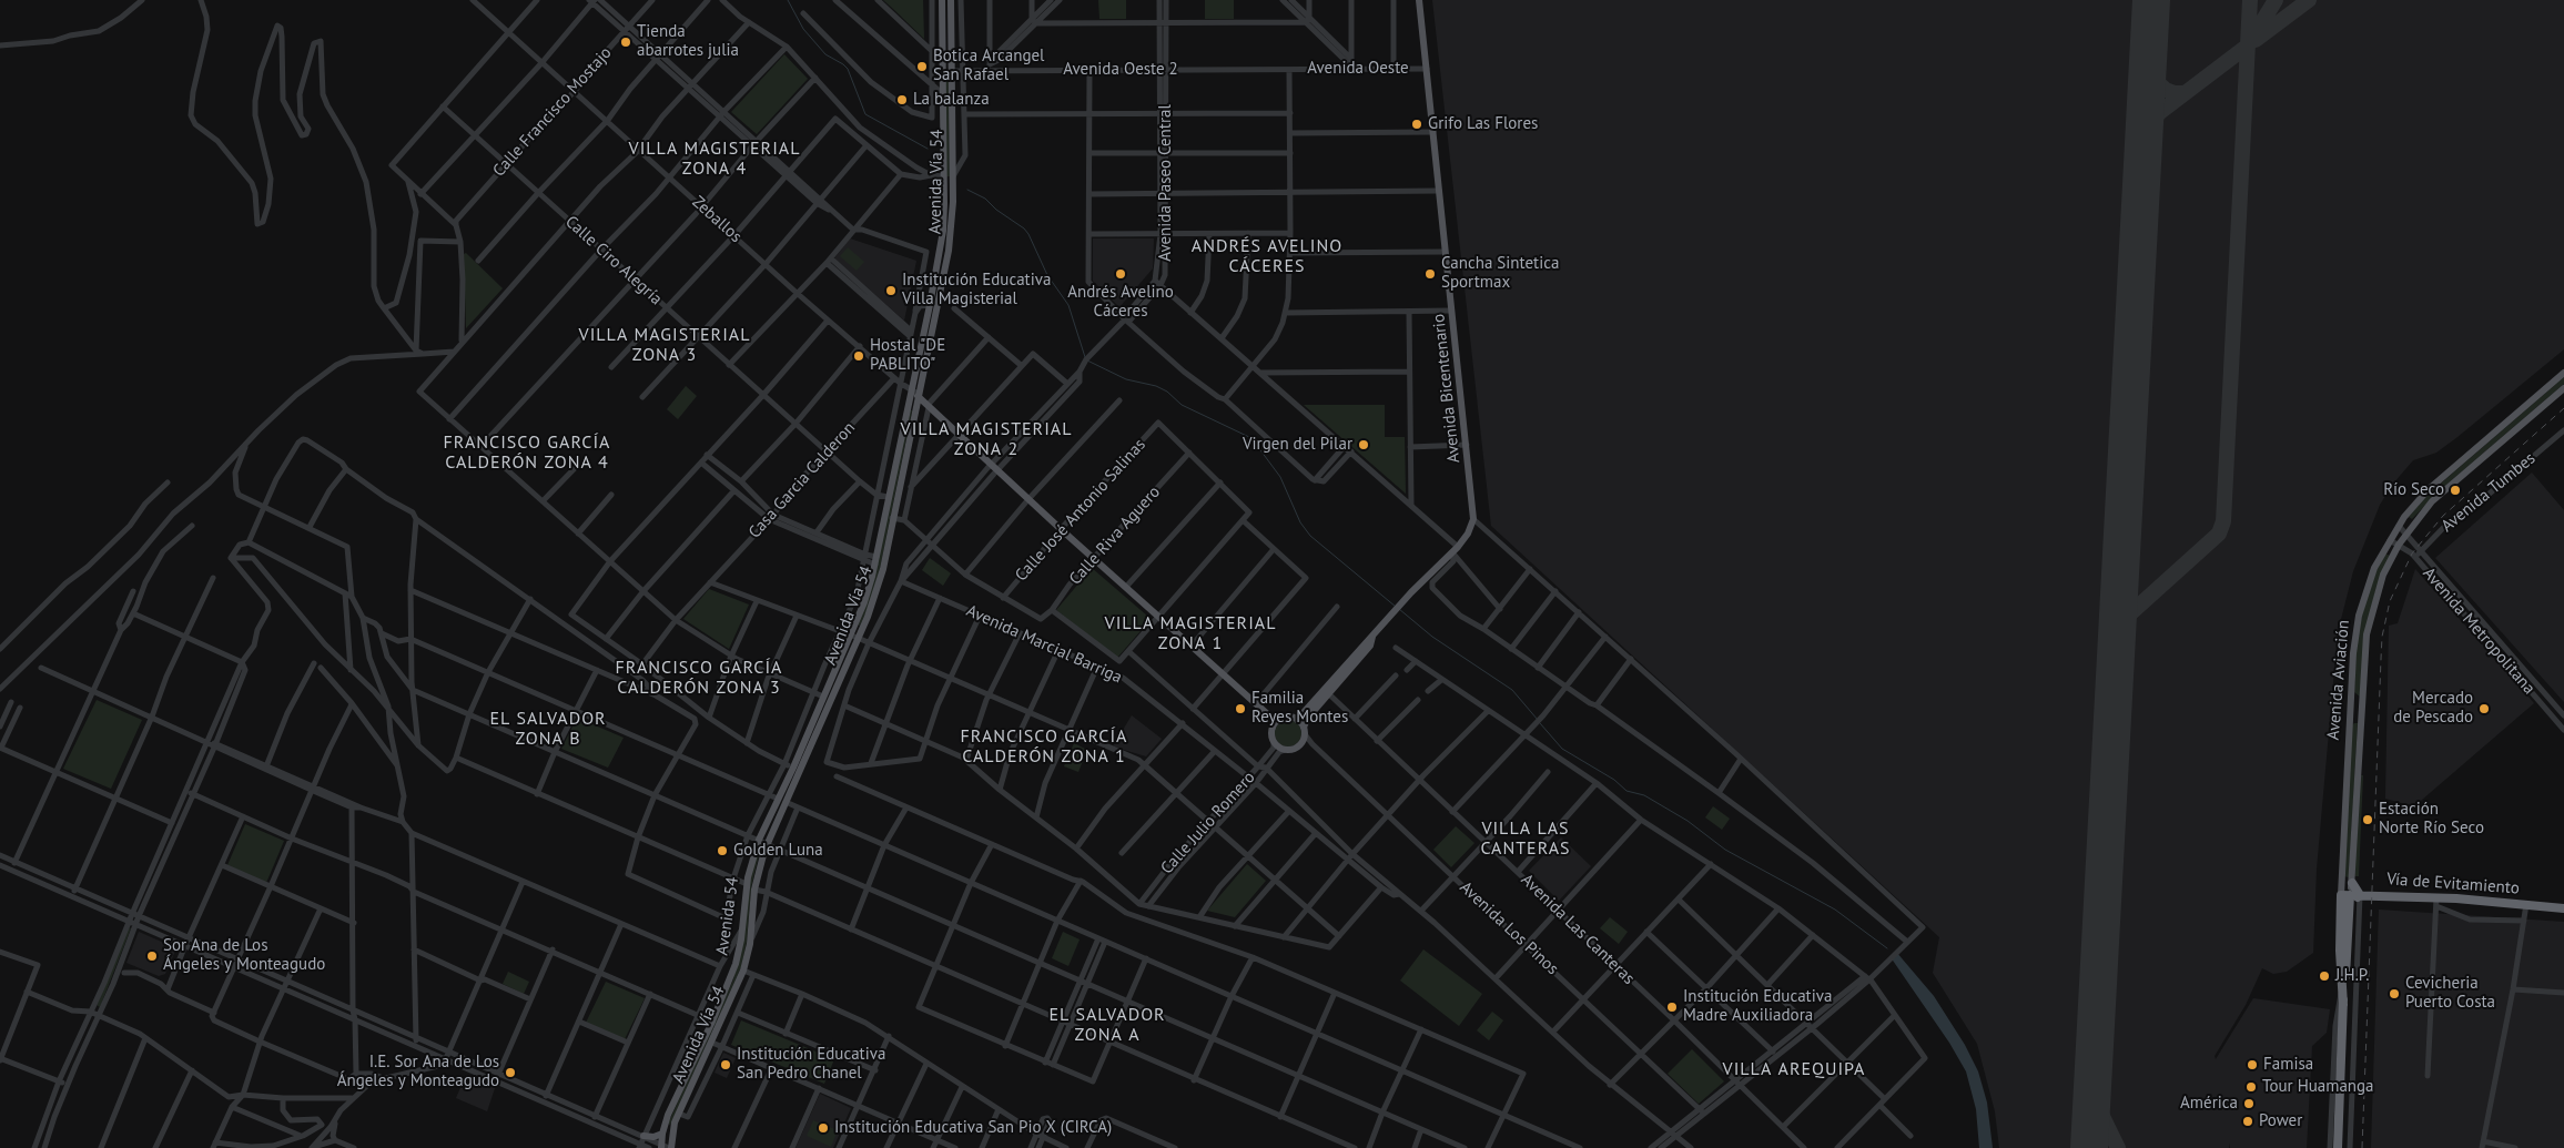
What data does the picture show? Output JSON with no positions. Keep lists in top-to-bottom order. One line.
{"streets":{"highway":["Avenida Aviación","Vía de Evitamiento"],"main road":["Avenida Vía 54","Avenida Bicentenario","Avenida 54"],"street":["Avenida Oeste","Avenida Oeste 2","Calle Francisco Mostajo","Avenida Paseo Central","Zeballos","Calle Ciro Alegría","Casa Garcia Calderon","Avenida Tumbes","Calle José Antonio Salinas","Calle Riva Aguero","Avenida Metropolitana","Avenida Marcial Barriga","Calle Julio Romero","Avenida Los Pinos","Avenida Las Canteras"]},"crossings":[["Avenida Oeste","Avenida Oeste 2"],["Avenida Oeste","Avenida Bicentenario"],["Avenida Oeste 2","Avenida Vía 54"],["Avenida Oeste 2","Avenida Paseo Central"],["Calle Francisco Mostajo","Zeballos"],["Calle Francisco Mostajo","Calle Ciro Alegría"],["Avenida Vía 54","Zeballos"],["Avenida Vía 54","Calle Ciro Alegría"],["Avenida Vía 54","Casa Garcia Calderon"],["Avenida Vía 54","Avenida 54"],["Zeballos","Casa Garcia Calderon"],["Calle Ciro Alegría","Casa Garcia Calderon"],["Avenida Tumbes","Avenida Metropolitana"],["Calle José Antonio Salinas","Calle Riva Aguero"],["Avenida Metropolitana","Avenida Aviación"],["Avenida Marcial Barriga","Calle Julio Romero"],["Avenida Aviación","Vía de Evitamiento"],["Calle Julio Romero","Avenida Los Pinos"]],"districts":["VILLA MAGISTERIAL ZONA 4","ANDRÉS AVELINO CÁCERES","VILLA MAGISTERIAL ZONA 3","VILLA MAGISTERIAL ZONA 2","FRANCISCO GARCÍA CALDERÓN ZONA 4","VILLA MAGISTERIAL ZONA 1","FRANCISCO GARCÍA CALDERÓN ZONA 3","EL SALVADOR ZONA B","FRANCISCO GARCÍA CALDERÓN ZONA 1","VILLA LAS CANTERAS","EL SALVADOR ZONA A","VILLA AREQUIPA"],"places":["Tienda abarrotes julia","Botica Arcangel San Rafael","La balanza","Grifo Las Flores","Andrés Avelino Cáceres","Cancha Sintetica Sportmax","Institución Educativa Villa Magisterial","Hostal \"DE PABLITO\"","Virgen del Pilar","Río Seco","Familia Reyes Montes","Mercado de Pescado","Estación Norte Río Seco","Golden Luna","Sor Ana de Los Ángeles y Monteagudo","J.H.P.","Cevicheria Puerto Costa","Institución Educativa Madre Auxiliadora","Institución Educativa San Pedro Chanel","Famisa","I.E. Sor Ana de Los Ángeles y Monteagudo","Tour Huamanga","América","Power","Institución Educativa San Pio X (CIRCA)"]}
